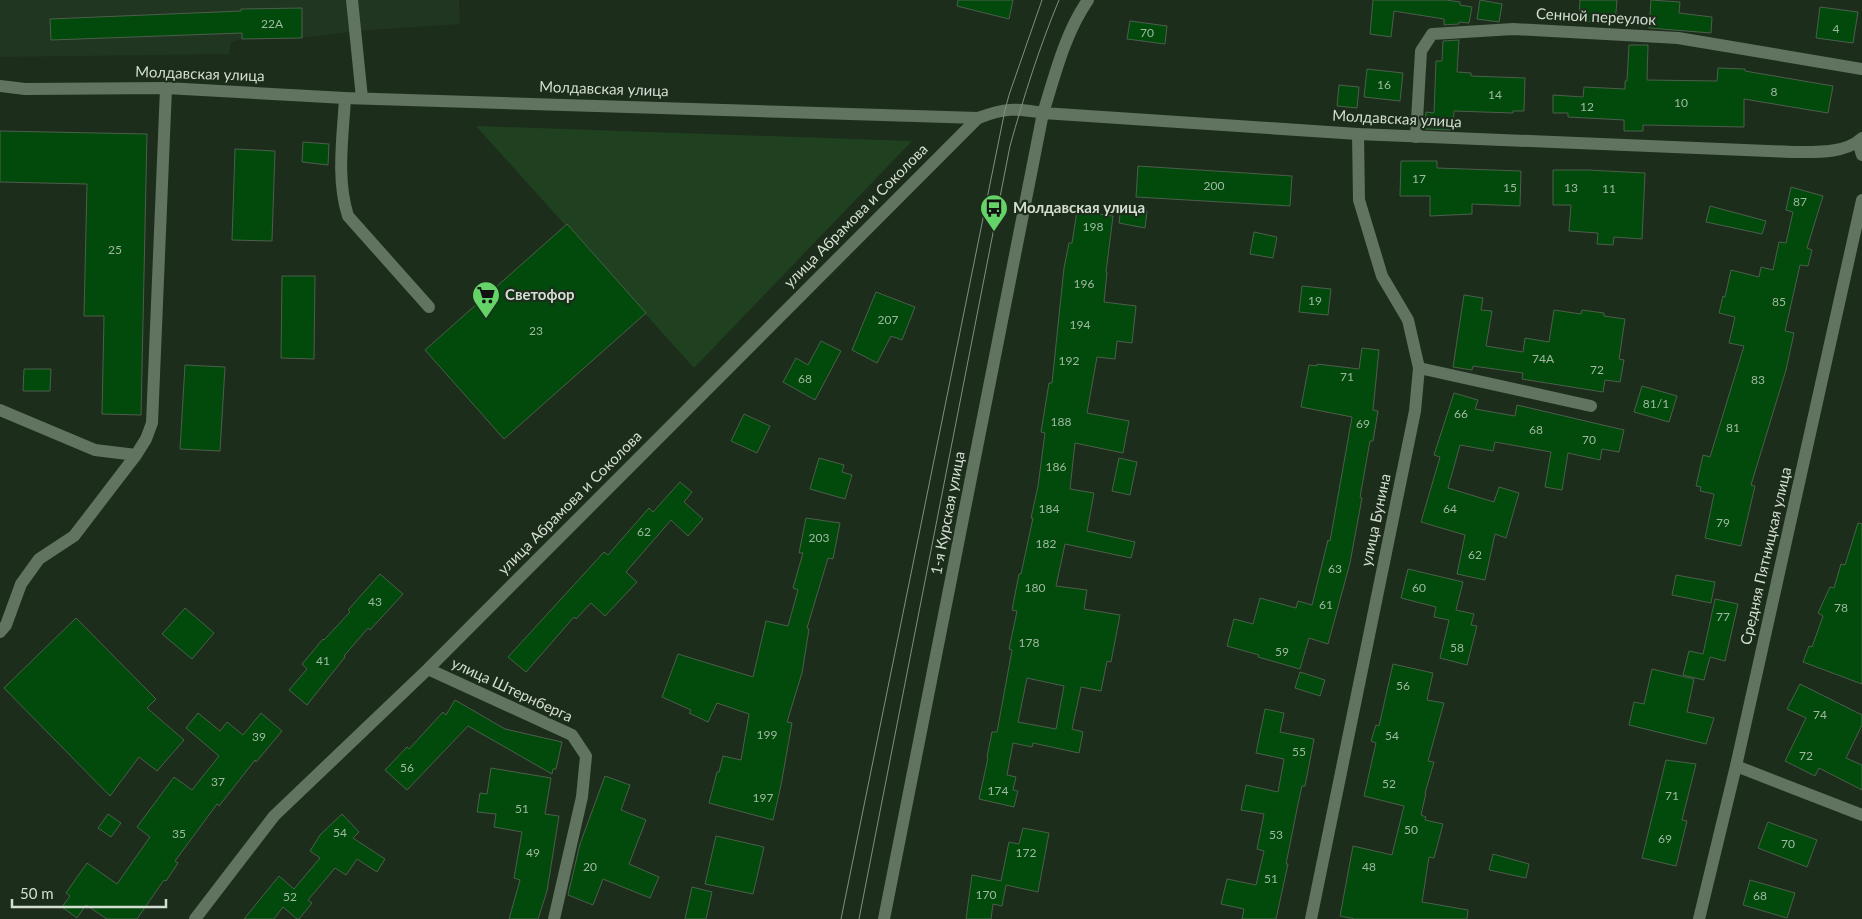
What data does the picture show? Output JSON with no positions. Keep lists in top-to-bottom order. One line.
{"streets":{"street":["Сенной переулок","Молдавская улица","улица Абрамова и Соколова","1-я Курская улица","улица Бунина","Средняя Пятницкая улица","улица Штернберга"]},"crossings":[["Сенной переулок","Молдавская улица"],["Молдавская улица","улица Абрамова и Соколова"],["Молдавская улица","1-я Курская улица"],["Молдавская улица","улица Бунина"],["улица Абрамова и Соколова","улица Штернберга"]],"places":{"bus stop":["Молдавская улица"],"supermarket":["Светофор"]},"house_numbers":["22А","4","70","16","8","14","10","12","17","200","15","13","11","87","198","25","196","19","85","207","194","23","74А","192","72","71","68","83","81/1","66","188","69","81","68","70","186","184","64","79","62","203","182","62","63","180","60","43","61","78","77","178","58","59","41","56","74","199","54","39","55","72","56","37","52","174","71","197","51","50","54","35","53","69","70","49","172","20","48","51","170","68","52"],"scale_bar":"50 m"}
